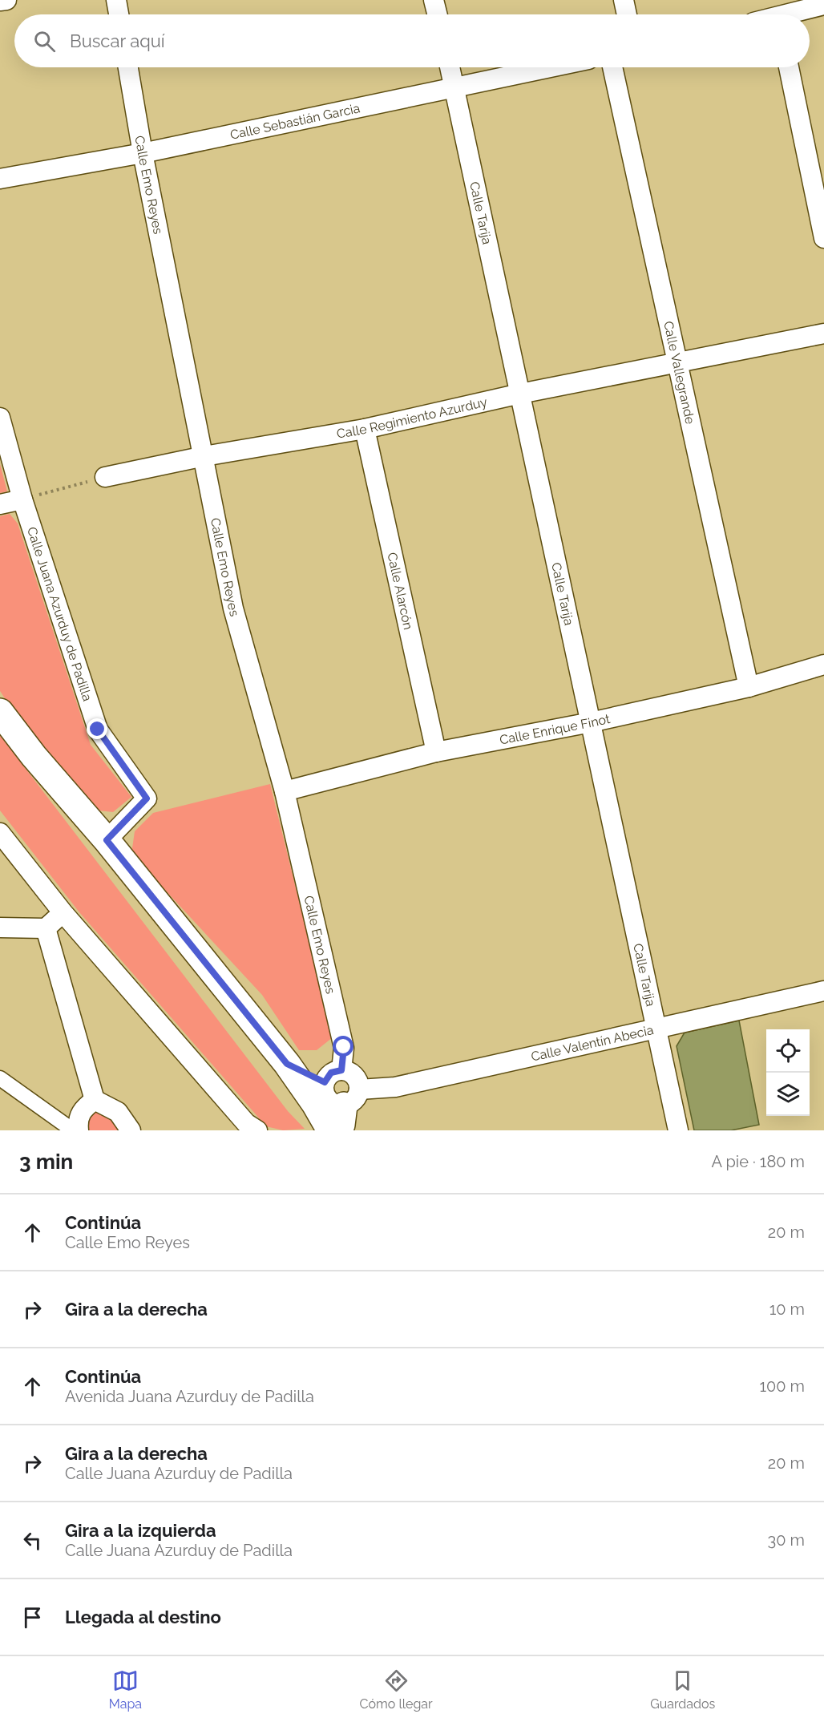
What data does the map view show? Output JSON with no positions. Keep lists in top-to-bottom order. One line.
{"streets":{"street":["Calle Sebastián Garcia","Calle Emo Reyes","Calle Tarija","Calle Vallegrande","Calle Regimiento Azurduy","Calle Alarcón","Calle Juana Azurduy de Padilla","Calle Enrique Finot","Calle Valentín Abecia"]},"crossings":[["Calle Sebastián Garcia","Calle Emo Reyes"],["Calle Sebastián Garcia","Calle Tarija"],["Calle Emo Reyes","Calle Regimiento Azurduy"],["Calle Emo Reyes","Calle Enrique Finot"],["Calle Emo Reyes","Calle Valentín Abecia"],["Calle Tarija","Calle Regimiento Azurduy"],["Calle Tarija","Calle Enrique Finot"],["Calle Tarija","Calle Valentín Abecia"],["Calle Vallegrande","Calle Regimiento Azurduy"],["Calle Vallegrande","Calle Enrique Finot"],["Calle Regimiento Azurduy","Calle Alarcón"],["Calle Alarcón","Calle Enrique Finot"]],"page":{"search":"Buscar aquí","heading":["3 min","A pie · 180 m"],"list":[["Continúa","Calle Emo Reyes","20 m"],["Gira a la derecha","10 m"],["Continúa","Avenida Juana Azurduy de Padilla","100 m"],["Gira a la derecha","Calle Juana Azurduy de Padilla","20 m"],["Gira a la izquierda","Calle Juana Azurduy de Padilla","30 m"],"Llegada al destino"],"nav":["Mapa","Cómo llegar","Guardados"]}}
